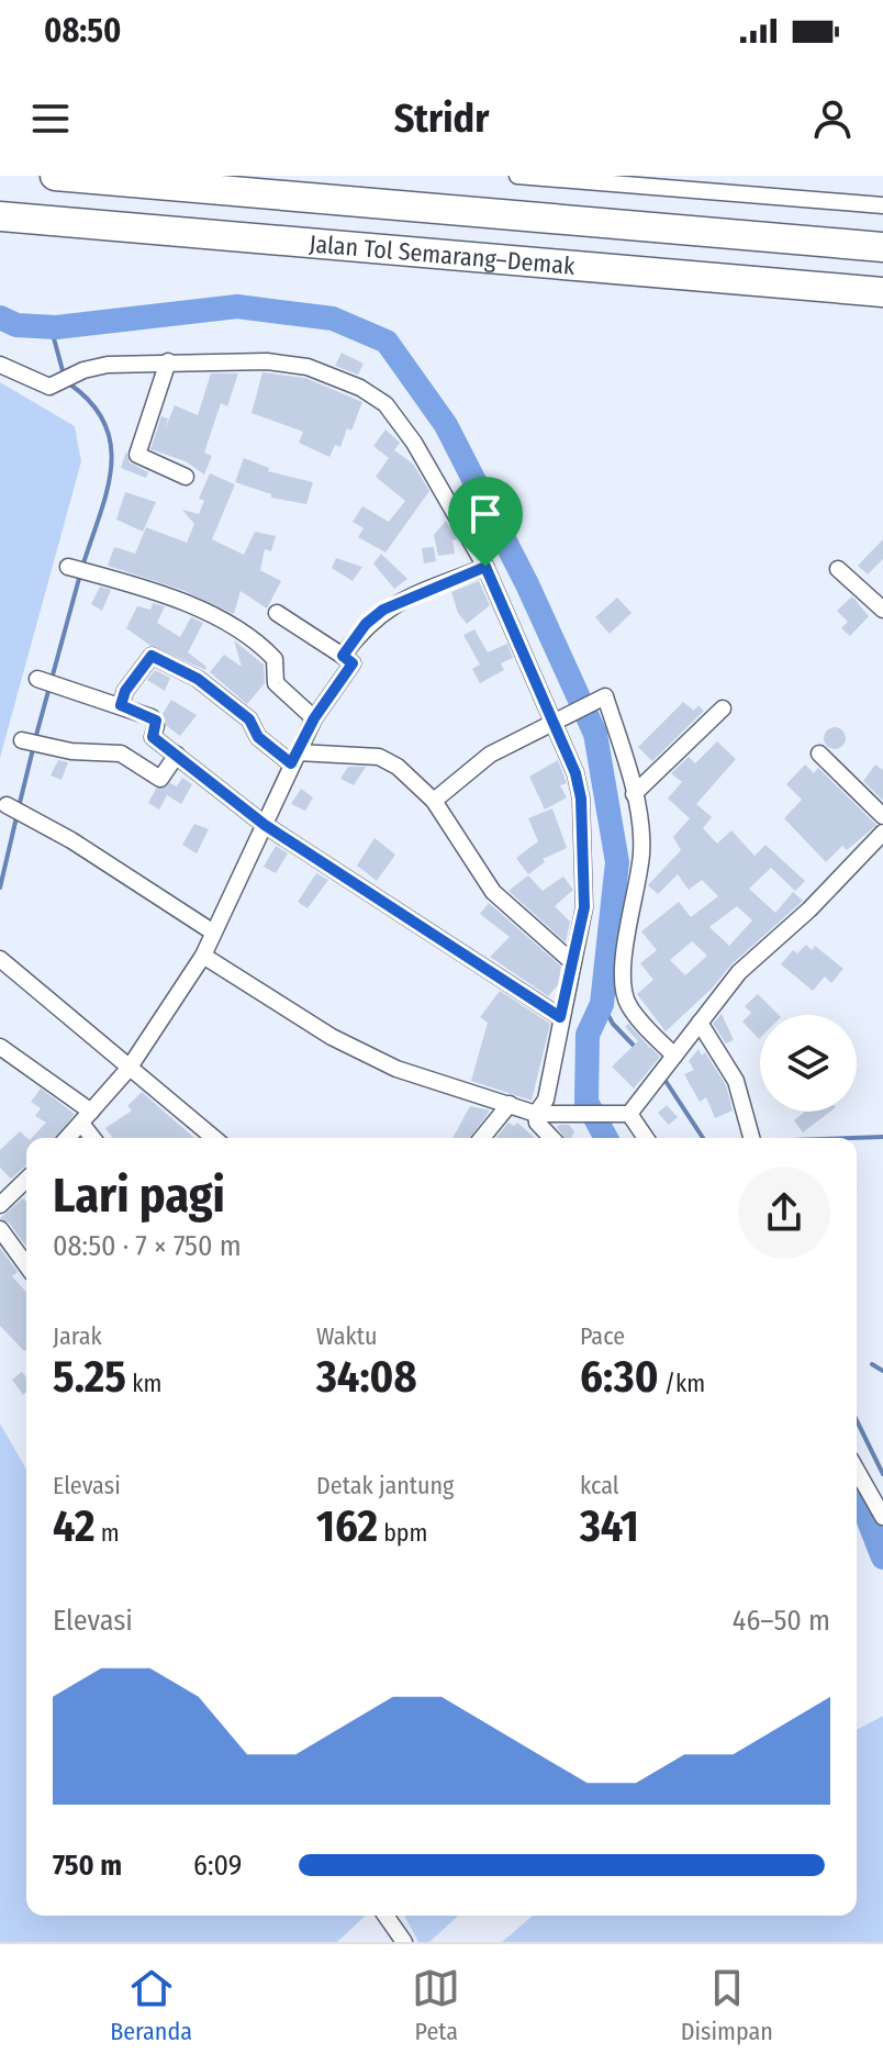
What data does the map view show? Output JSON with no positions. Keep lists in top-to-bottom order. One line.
{"streets":{"highway":["Jalan Tol Semarang–Demak"]},"page":{"status":"08:50","header":"Stridr","heading":["Lari pagi","08:50 · 7 × 750 m"],"stats":[["Jarak","5.25 km"],["Waktu","34:08"],["Pace","6:30 /km"],["Elevasi","42 m"],["Detak jantung","162 bpm"],["kcal","341"]],"chart":["Elevasi","46–50 m"],"list":[{"name":"750 m","note":"6:09"}],"tabs":["Beranda","Peta","Disimpan"]}}
